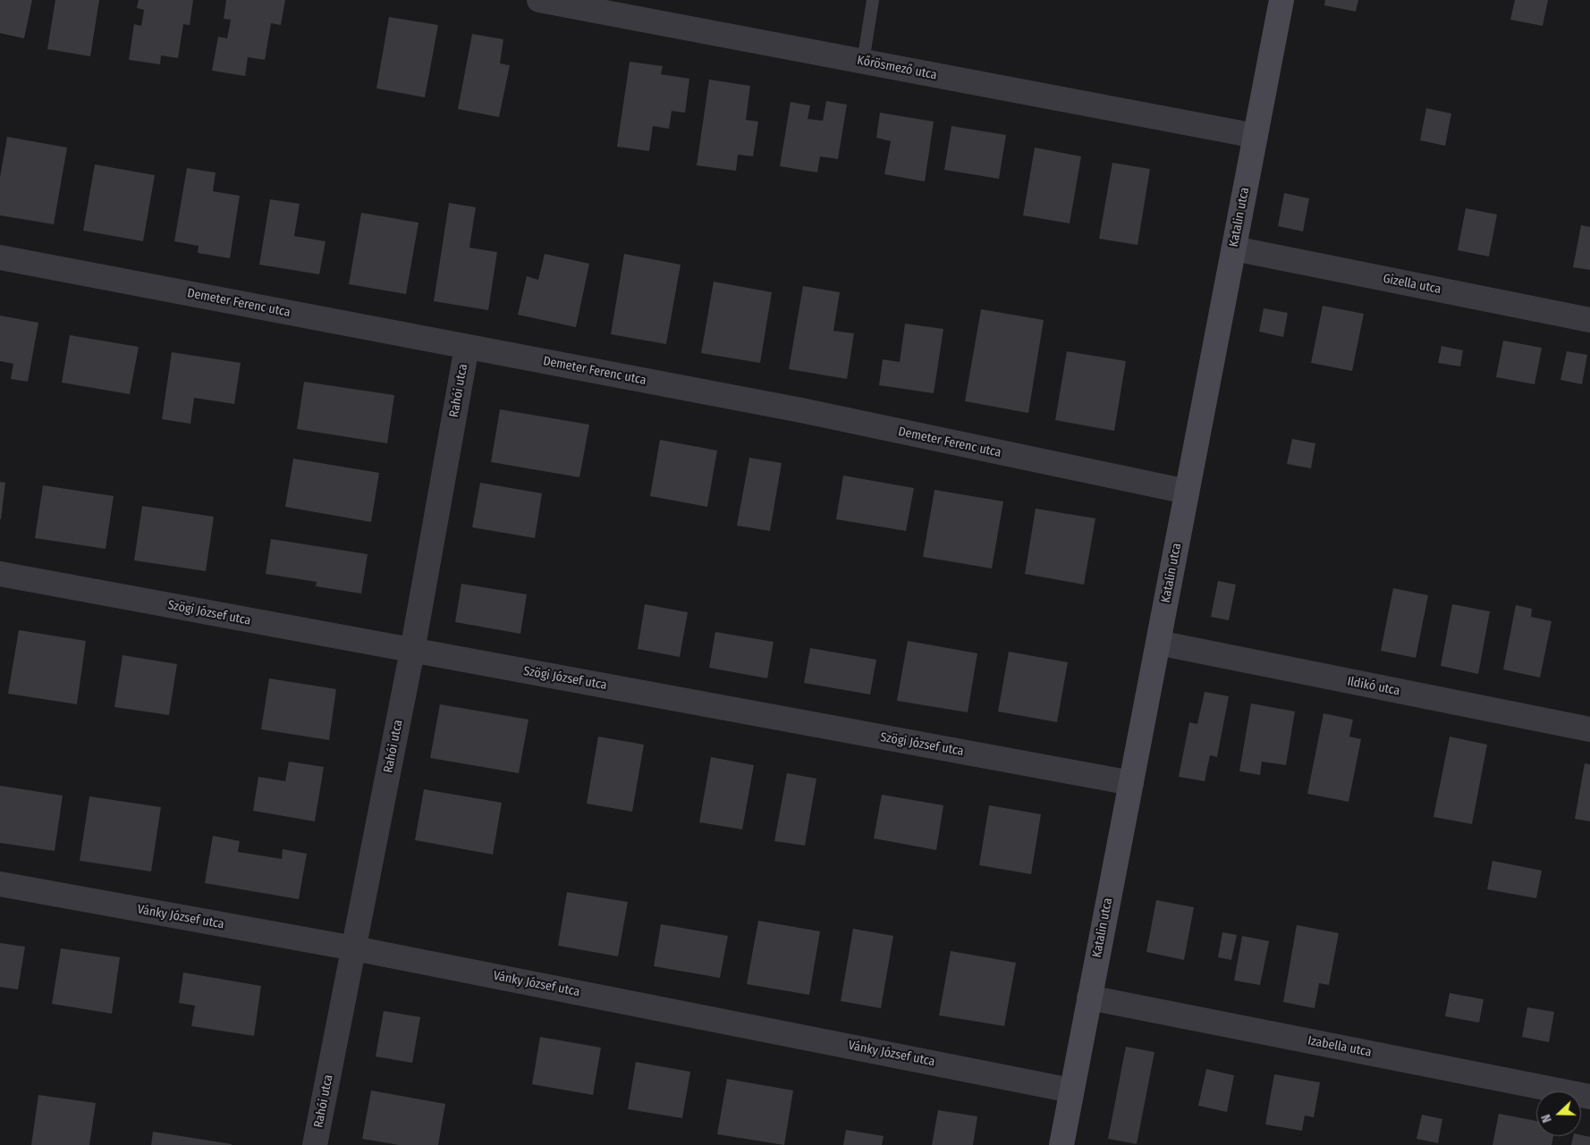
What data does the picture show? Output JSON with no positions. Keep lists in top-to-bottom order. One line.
{"streets":{"street":["Kőrösmező utca","Katalin utca","Gizella utca","Demeter Ferenc utca","Rahói utca","Szögi József utca","Ildikó utca","Vánky József utca","Izabella utca"]},"crossings":[["Kőrösmező utca","Katalin utca"],["Katalin utca","Gizella utca"],["Katalin utca","Demeter Ferenc utca"],["Katalin utca","Szögi József utca"],["Katalin utca","Ildikó utca"],["Katalin utca","Vánky József utca"],["Katalin utca","Izabella utca"],["Demeter Ferenc utca","Rahói utca"],["Rahói utca","Szögi József utca"],["Rahói utca","Vánky József utca"]],"north":"left"}
